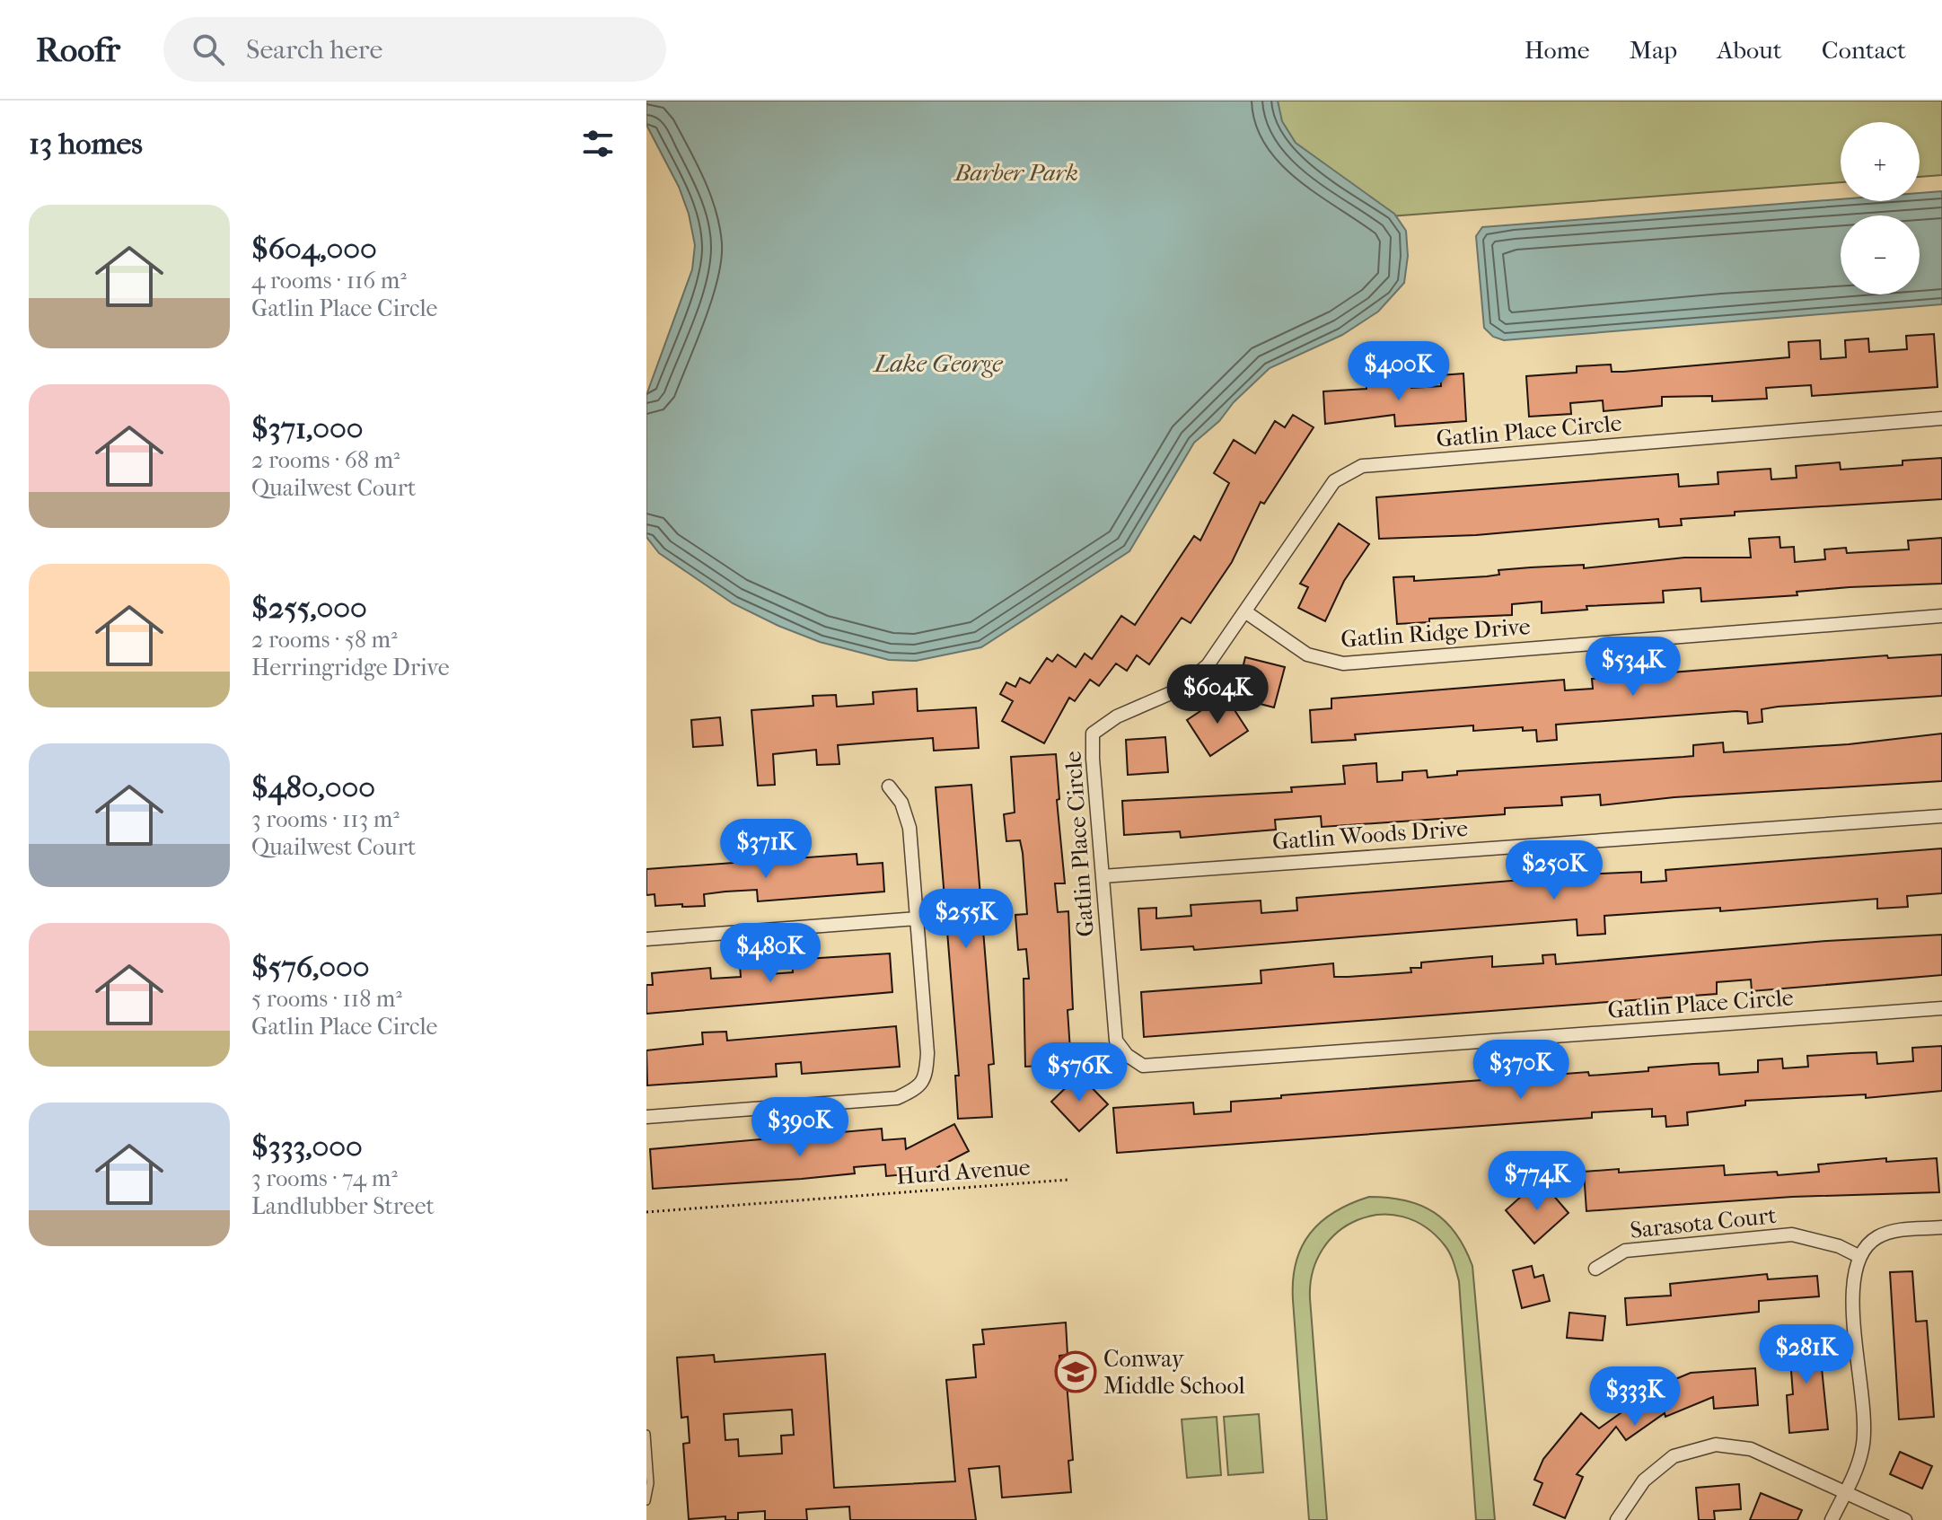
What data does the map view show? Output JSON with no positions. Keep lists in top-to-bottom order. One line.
{"streets":{"street":["Gatlin Place Circle","Gatlin Ridge Drive","Gatlin Woods Drive","Sarasota Court"],"path":["Hurd Avenue"]},"crossings":[["Gatlin Place Circle","Gatlin Ridge Drive"],["Gatlin Place Circle","Gatlin Woods Drive"]],"water":["Lake George"],"parks":["Barber Park"],"places":{"school or university":["Conway Middle School"]},"page":{"header":"Roofr","search":"Search here","nav":["Home","Map","About","Contact"],"heading":"13 homes","map_buttons":["+","−"],"list":[{"name":"$604,000","note":"4 rooms · 116 m² · Gatlin Place Circle"},{"name":"$371,000","note":"2 rooms · 68 m² · Quailwest Court"},{"name":"$255,000","note":"2 rooms · 58 m² · Herringridge Drive"},{"name":"$480,000","note":"3 rooms · 113 m² · Quailwest Court"},{"name":"$576,000","note":"5 rooms · 118 m² · Gatlin Place Circle"},{"name":"$333,000","note":"3 rooms · 74 m² · Landlubber Street"}],"price":["$400K","$534K","$604K","$371K","$250K","$255K","$480K","$370K","$576K","$390K","$774K","$281K","$333K"]}}
